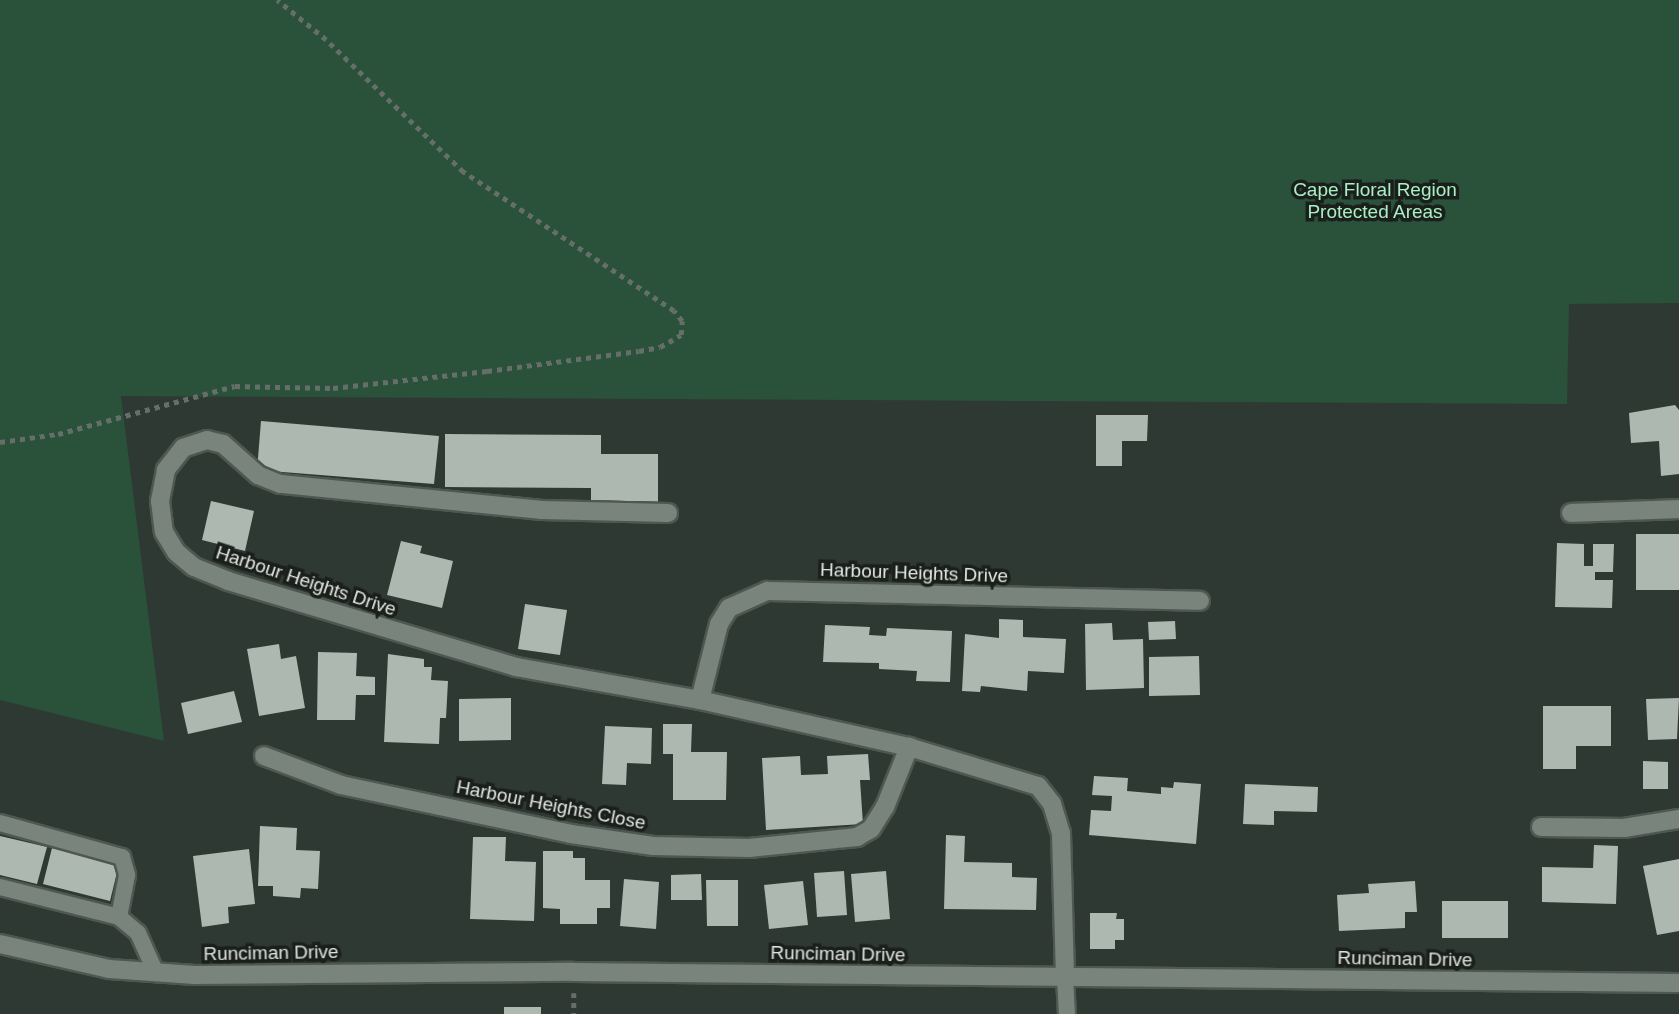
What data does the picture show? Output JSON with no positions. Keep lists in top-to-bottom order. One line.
{"streets":{"street":["Harbour Heights Drive","Harbour Heights Close","Runciman Drive"]},"crossings":[["Harbour Heights Drive","Harbour Heights Close"],["Harbour Heights Drive","Runciman Drive"]],"parks":["Cape Floral Region Protected Areas"]}
